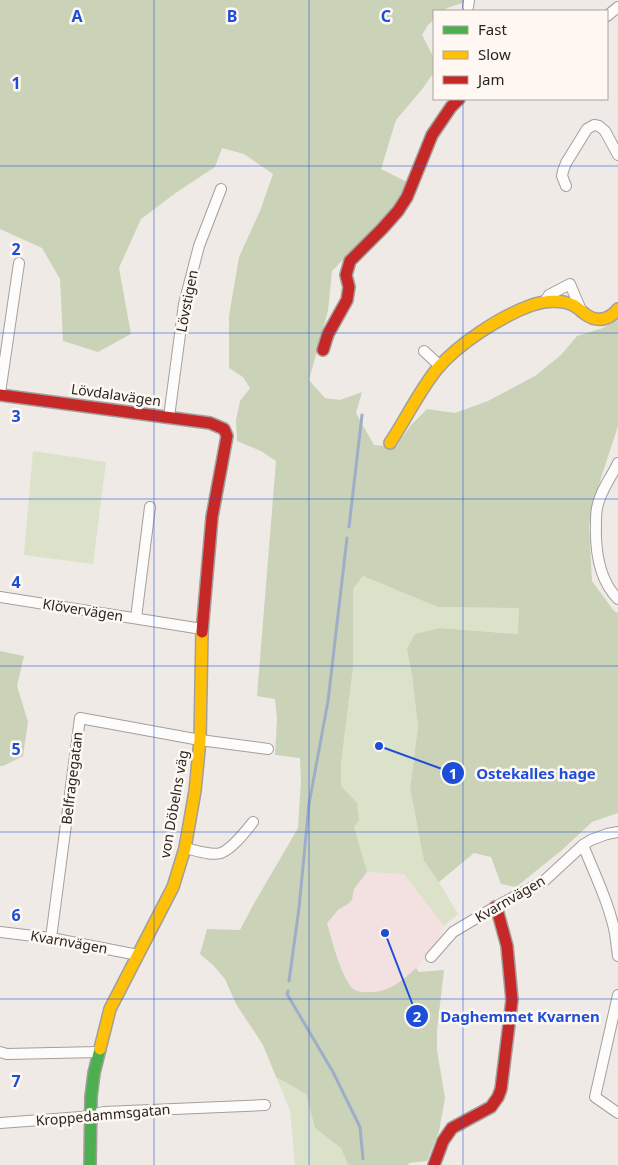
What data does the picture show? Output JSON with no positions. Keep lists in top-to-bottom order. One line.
{"streets":{"street":["Lövstigen","Lövdalavägen","Klövervägen","Belfragegatan","von Döbelns väg","Kvarnvägen","Kroppedammsgatan"]},"crossings":[["Lövstigen","Lövdalavägen"],["Lövdalavägen","von Döbelns väg"],["Klövervägen","von Döbelns väg"],["Belfragegatan","von Döbelns väg"],["Belfragegatan","Kvarnvägen"],["von Döbelns väg","Kvarnvägen"],["von Döbelns väg","Kroppedammsgatan"]],"places":["Ostekalles hage","Daghemmet Kvarnen"],"legend":["Fast","Slow","Jam"],"grid":{"columns":["A","B","C"],"rows":["1","2","3","4","5","6","7"]}}
